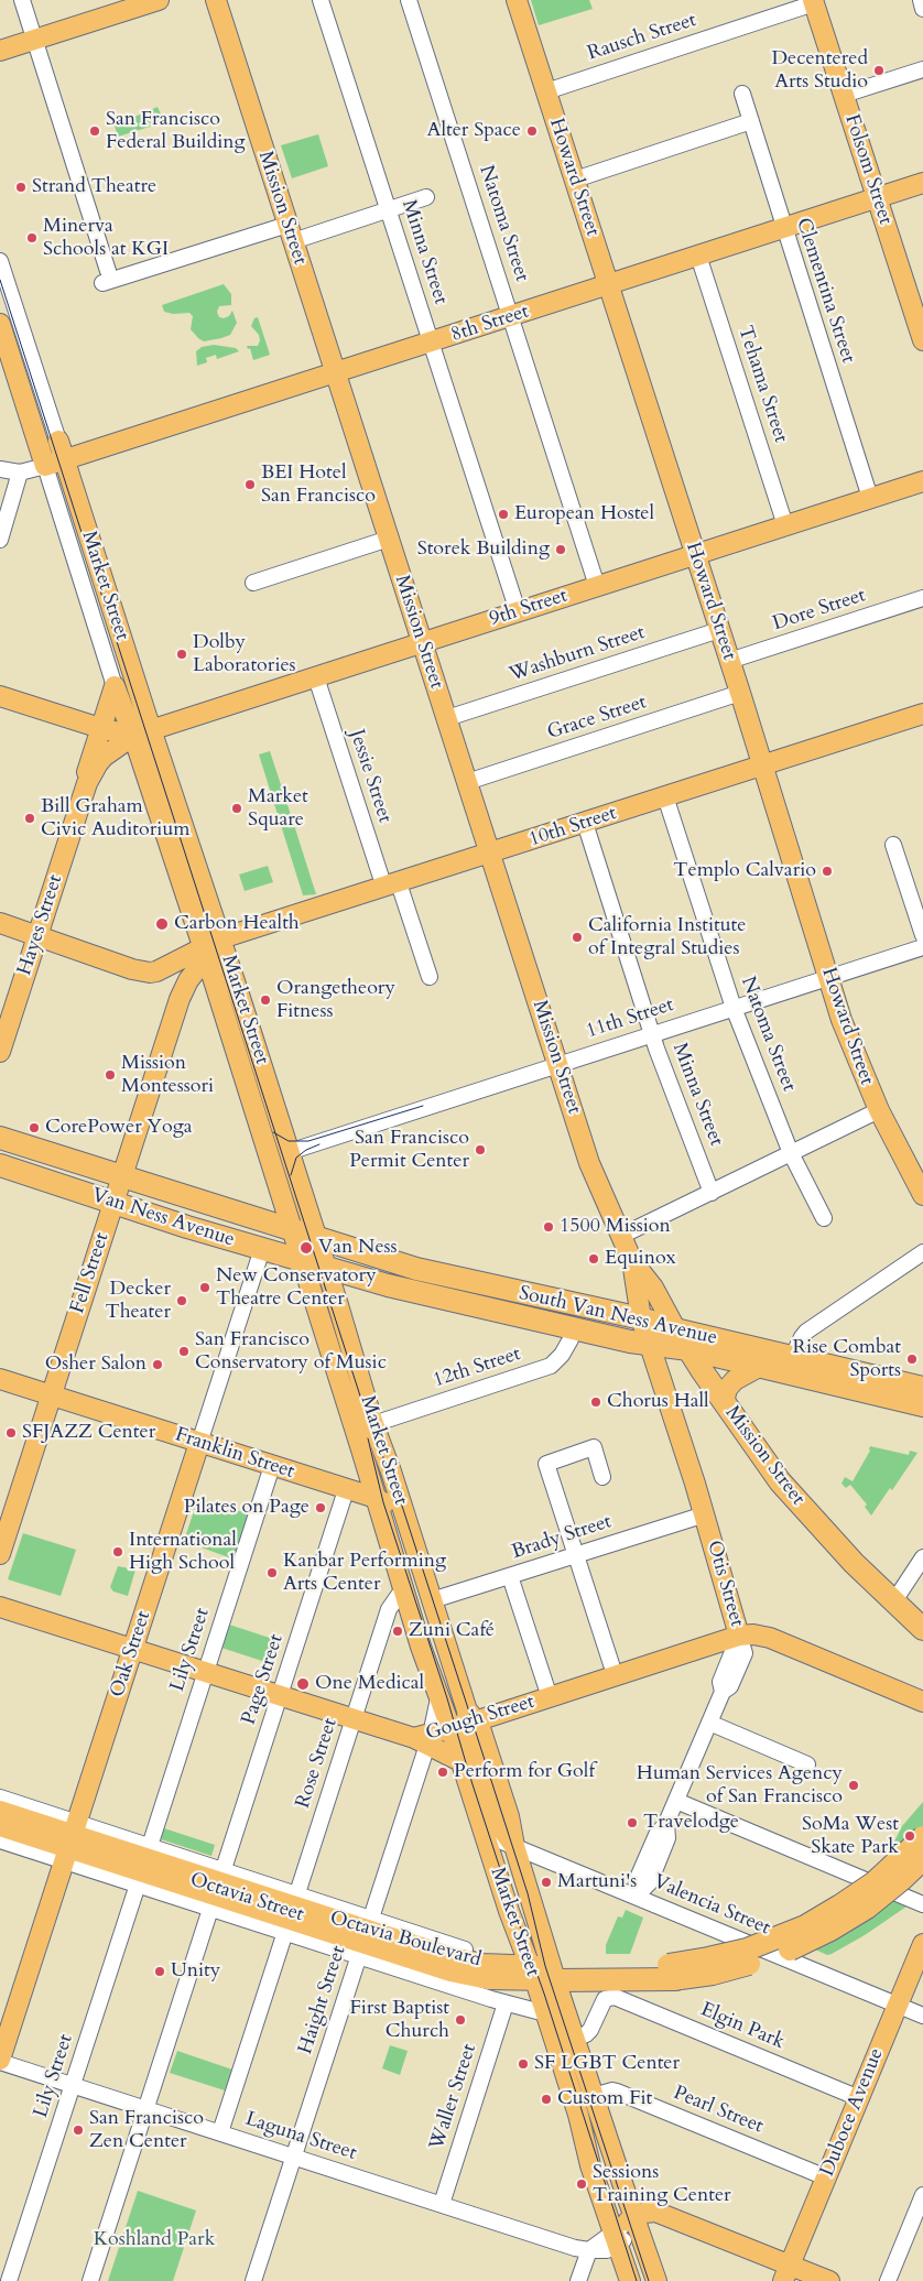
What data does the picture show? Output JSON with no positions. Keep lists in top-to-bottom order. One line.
{"streets":{"highway":["Mission Street","Van Ness Avenue","South Van Ness Avenue","Octavia Boulevard"],"main road":["Folsom Street","Howard Street","8th Street","Market Street","9th Street","10th Street","Hayes Street","Fell Street","Franklin Street","Otis Street","Oak Street","Gough Street","Duboce Avenue"],"street":["Rausch Street","Natoma Street","Minna Street","Clementina Street","Tehama Street","Dore Street","Washburn Street","Grace Street","Jessie Street","11th Street","12th Street","Brady Street","Lily Street","Page Street","Rose Street","Octavia Street","Valencia Street","Haight Street","Elgin Park","Waller Street","Pearl Street","Laguna Street"]},"crossings":[["Rausch Street","Folsom Street"],["Rausch Street","Howard Street"],["Folsom Street","8th Street"],["Howard Street","8th Street"],["Howard Street","9th Street"],["Howard Street","Dore Street"],["Howard Street","Washburn Street"],["Howard Street","Grace Street"],["Howard Street","10th Street"],["Howard Street","11th Street"],["Mission Street","8th Street"],["Mission Street","9th Street"],["Mission Street","Washburn Street"],["Mission Street","Grace Street"],["Mission Street","10th Street"],["Mission Street","11th Street"],["Mission Street","South Van Ness Avenue"],["Mission Street","Otis Street"],["Natoma Street","8th Street"],["Natoma Street","9th Street"],["Natoma Street","10th Street"],["Natoma Street","11th Street"],["Minna Street","8th Street"],["Minna Street","9th Street"],["Minna Street","10th Street"],["Minna Street","11th Street"],["Clementina Street","8th Street"],["Clementina Street","9th Street"],["8th Street","Tehama Street"],["8th Street","Market Street"],["Tehama Street","9th Street"],["Market Street","9th Street"],["Market Street","10th Street"],["Market Street","11th Street"],["Market Street","Van Ness Avenue"],["Market Street","Fell Street"],["Market Street","South Van Ness Avenue"],["Market Street","12th Street"],["Market Street","Franklin Street"],["Market Street","Brady Street"],["Market Street","Gough Street"],["Market Street","Rose Street"],["Market Street","Octavia Street"],["Market Street","Valencia Street"],["Market Street","Octavia Boulevard"],["Market Street","Haight Street"],["Market Street","Elgin Park"],["Market Street","Pearl Street"],["Market Street","Laguna Street"],["9th Street","Jessie Street"],["Jessie Street","10th Street"],["10th Street","Hayes Street"],["10th Street","Fell Street"],["Van Ness Avenue","Fell Street"],["Van Ness Avenue","South Van Ness Avenue"],["Van Ness Avenue","Oak Street"],["Fell Street","Franklin Street"],["South Van Ness Avenue","12th Street"],["South Van Ness Avenue","Otis Street"],["Franklin Street","Lily Street"],["Franklin Street","Oak Street"],["Franklin Street","Page Street"],["Brady Street","Otis Street"],["Otis Street","Gough Street"],["Lily Street","Gough Street"],["Lily Street","Octavia Street"],["Lily Street","Laguna Street"],["Oak Street","Gough Street"],["Oak Street","Octavia Street"],["Oak Street","Octavia Boulevard"],["Oak Street","Laguna Street"],["Page Street","Gough Street"],["Page Street","Octavia Street"],["Page Street","Octavia Boulevard"],["Page Street","Laguna Street"],["Gough Street","Rose Street"],["Gough Street","Haight Street"],["Rose Street","Octavia Street"],["Octavia Street","Octavia Boulevard"],["Octavia Street","Haight Street"],["Octavia Street","Waller Street"],["Valencia Street","Duboce Avenue"],["Octavia Boulevard","Haight Street"],["Haight Street","Laguna Street"],["Elgin Park","Duboce Avenue"],["Waller Street","Laguna Street"],["Pearl Street","Duboce Avenue"]],"parks":["Koshland Park"],"places":["Decentered Arts Studio","San Francisco Federal Building","Alter Space","Strand Theatre","Minerva Schools at KGI","BEI Hotel San Francisco","European Hostel","Storek Building","Dolby Laboratories","Market Square","Bill Graham Civic Auditorium","Templo Calvario","Carbon Health","California Institute of Integral Studies","Orangetheory Fitness","Mission Montessori","CorePower Yoga","San Francisco Permit Center","1500 Mission","Van Ness","Equinox","New Conservatory Theatre Center","Decker Theater","San Francisco Conservatory of Music","Rise Combat Sports","Osher Salon","Chorus Hall","SFJAZZ Center","Pilates on Page","International High School","Kanbar Performing Arts Center","Zuni Café","One Medical","Perform for Golf","Human Services Agency of San Francisco","Travelodge","SoMa West Skate Park","Martuni's","Unity","First Baptist Church","SF LGBT Center","Custom Fit","San Francisco Zen Center","Sessions Training Center"]}
